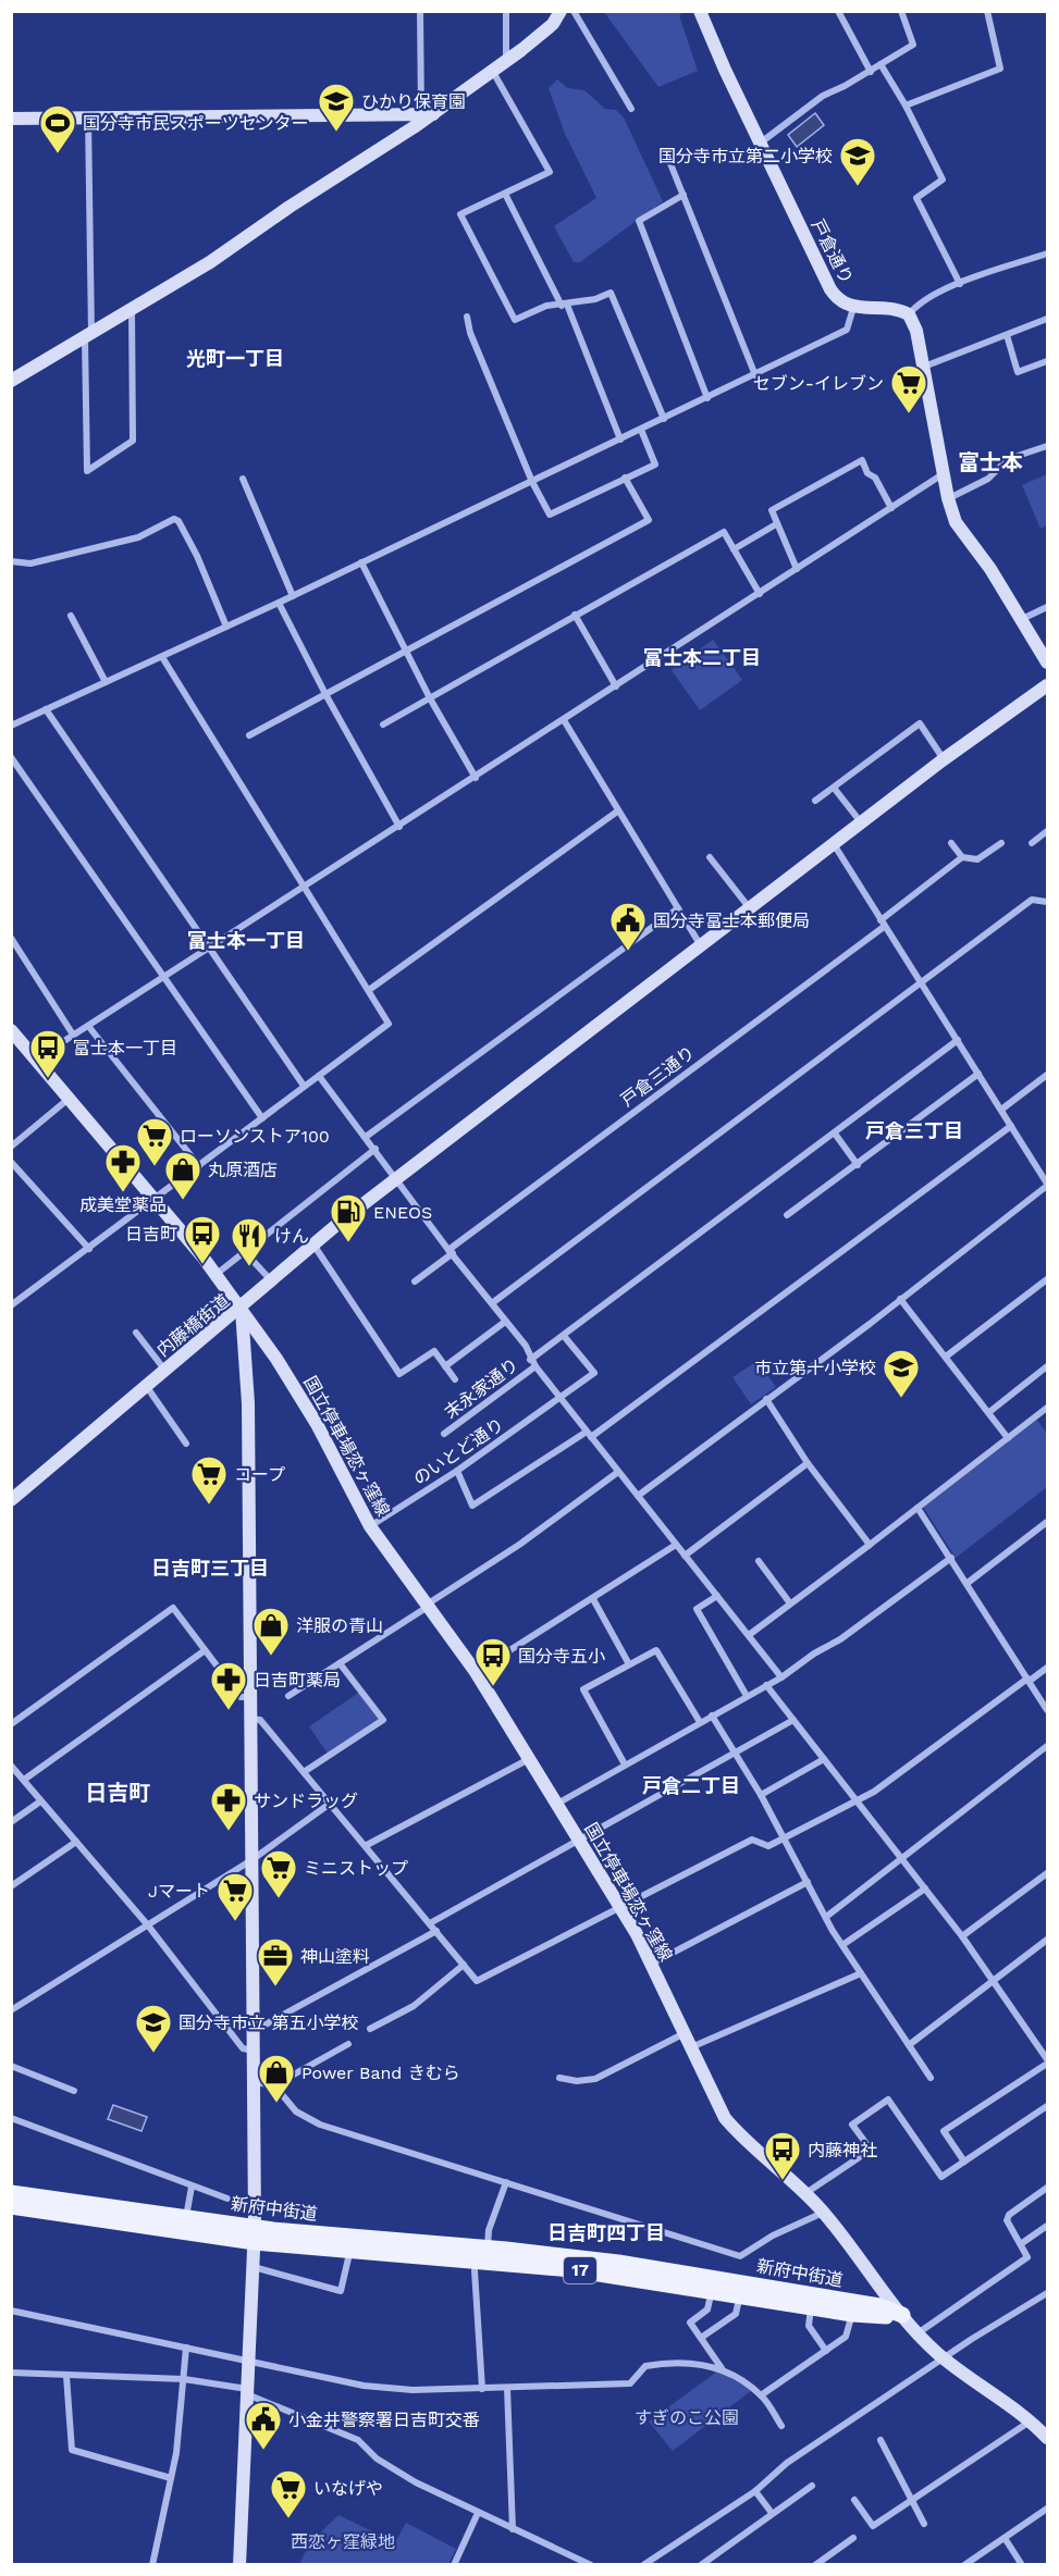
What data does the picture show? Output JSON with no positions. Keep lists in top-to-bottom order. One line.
{"streets":{"main road":["新府中街道","17"],"street":["戸倉通り","戸倉三通り","内藤橋街道","末永家通り","国立停車場恋ヶ窪線","のいとど通り"]},"crossings":[["内藤橋街道","国立停車場恋ヶ窪線"],["国立停車場恋ヶ窪線","のいとど通り"],["国立停車場恋ヶ窪線","新府中街道"]],"districts":["光町一丁目","富士本","富士本二丁目","富士本一丁目","戸倉三丁目","日吉町三丁目","戸倉二丁目","日吉町","日吉町四丁目"],"parks":["すぎのこ公園","西恋ヶ窪緑地"],"places":{"school or university":["ひかり保育園","国分寺市立第二小学校","市立第十小学校","国分寺市立 第五小学校"],"sports":["国分寺市民スポーツセンター"],"supermarket":["セブン-イレブン","ローソンストア100","コープ","ミニストップ","Jマート","いなげや"],"public building":["国分寺富士本郵便局","小金井警察署日吉町交番"],"bus stop":["富士本一丁目","日吉町","国分寺五小","内藤神社"],"pharmacy":["成美堂薬品","日吉町薬局","サンドラッグ"],"shop":["丸原酒店","洋服の青山","Power Band きむら"],"fuel station":["ENEOS"],"restaurant":["けん"],"office":["神山塗料"]}}
